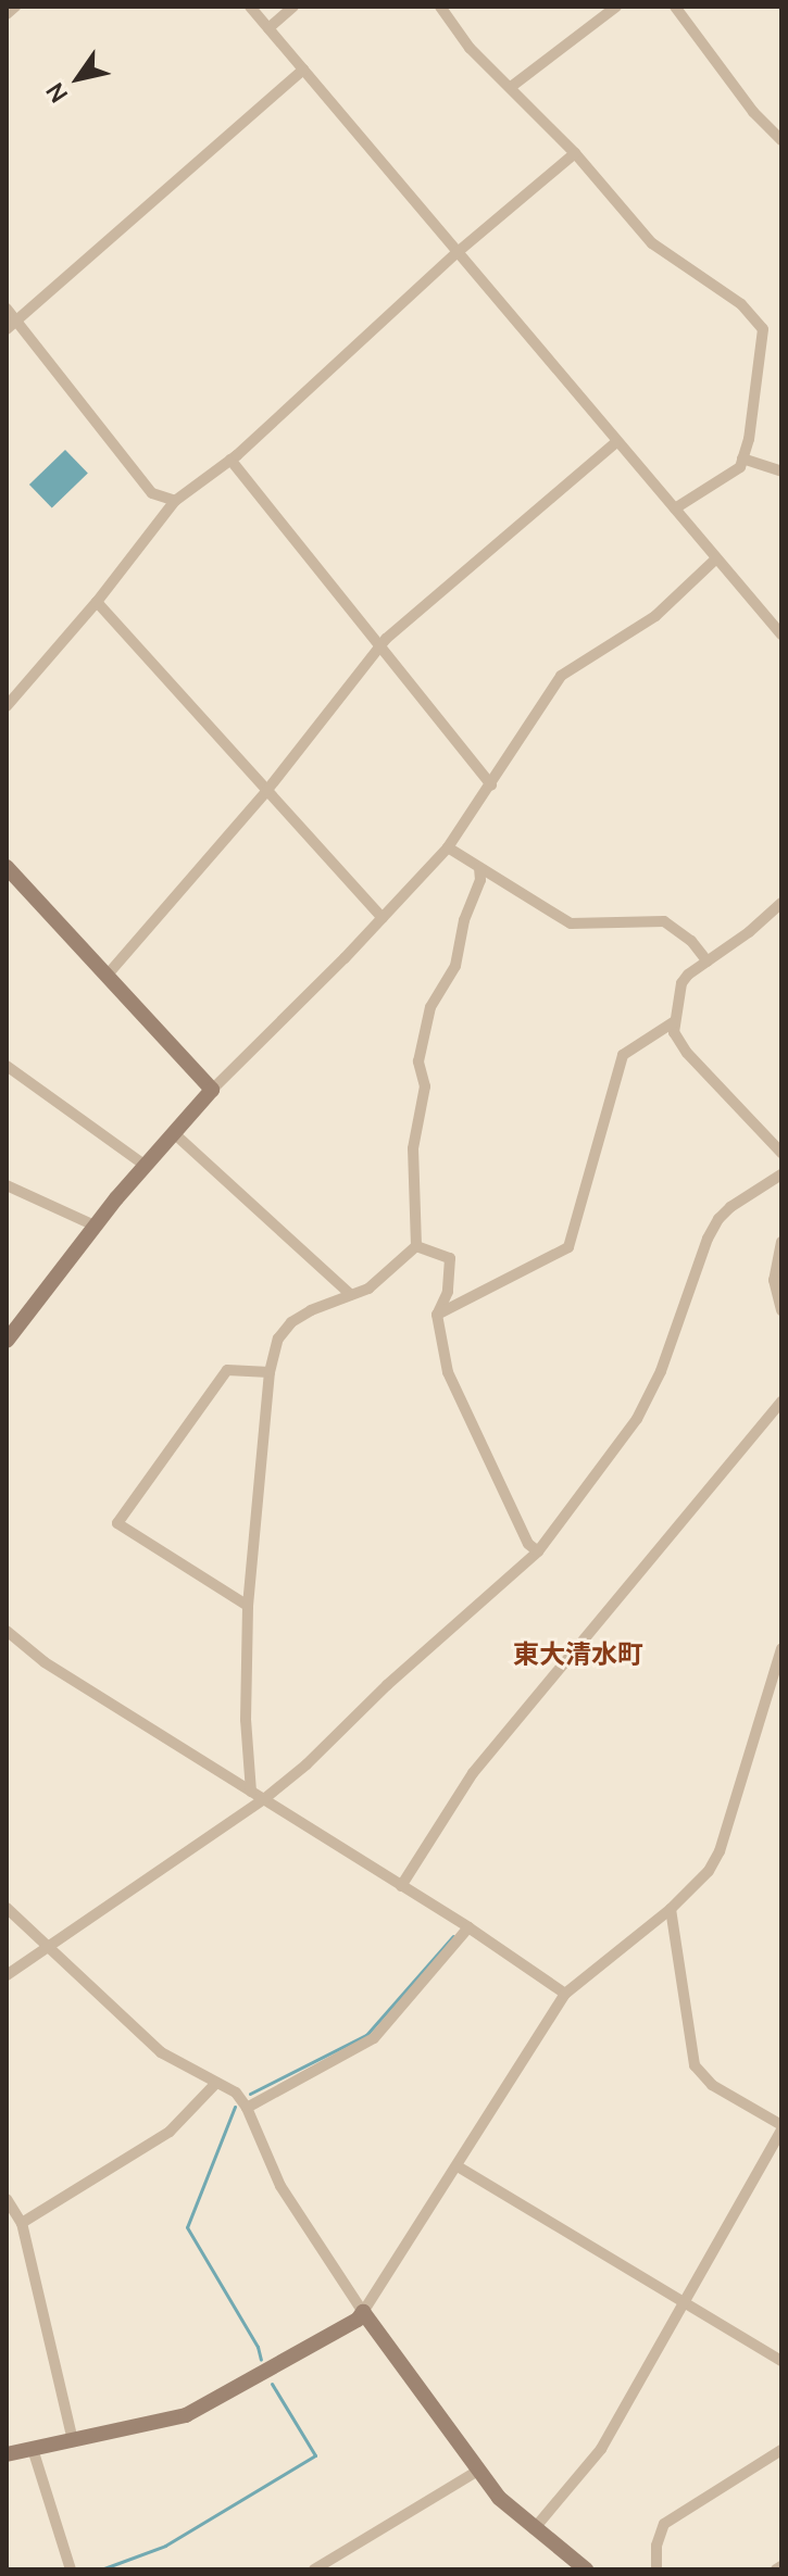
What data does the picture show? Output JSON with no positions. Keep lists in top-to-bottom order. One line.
{"districts":["東大清水町"],"north":"bottom left"}
